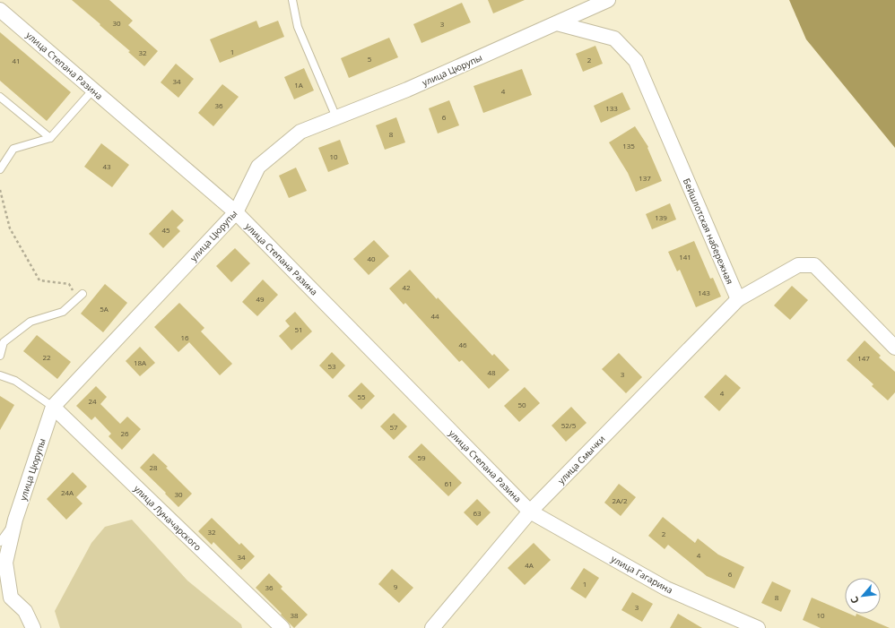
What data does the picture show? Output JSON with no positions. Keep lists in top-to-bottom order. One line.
{"streets":{"street":["улица Степана Разина","улица Цюрупы","Бейшлотская набережная","улица Смычки","улица Луначарского","улица Гагарина"]},"crossings":[["улица Степана Разина","улица Цюрупы"],["улица Степана Разина","улица Смычки"],["улица Степана Разина","улица Гагарина"],["улица Цюрупы","Бейшлотская набережная"],["улица Цюрупы","улица Луначарского"],["Бейшлотская набережная","улица Смычки"],["улица Смычки","улица Гагарина"]],"house_numbers":["30","3","1","32","5","2","41","34","1А","4","36","133","6","8","135","10","43","137","139","45","141","40","42","143","49","5А","44","51","16","46","22","147","18А","53","48","3","4","55","24","50","52/5","57","26","59","28","61","24А","30","2А/2","63","32","2","4","34","4А","6","1","9","36","8","3","38","10"],"north":"bottom left"}
